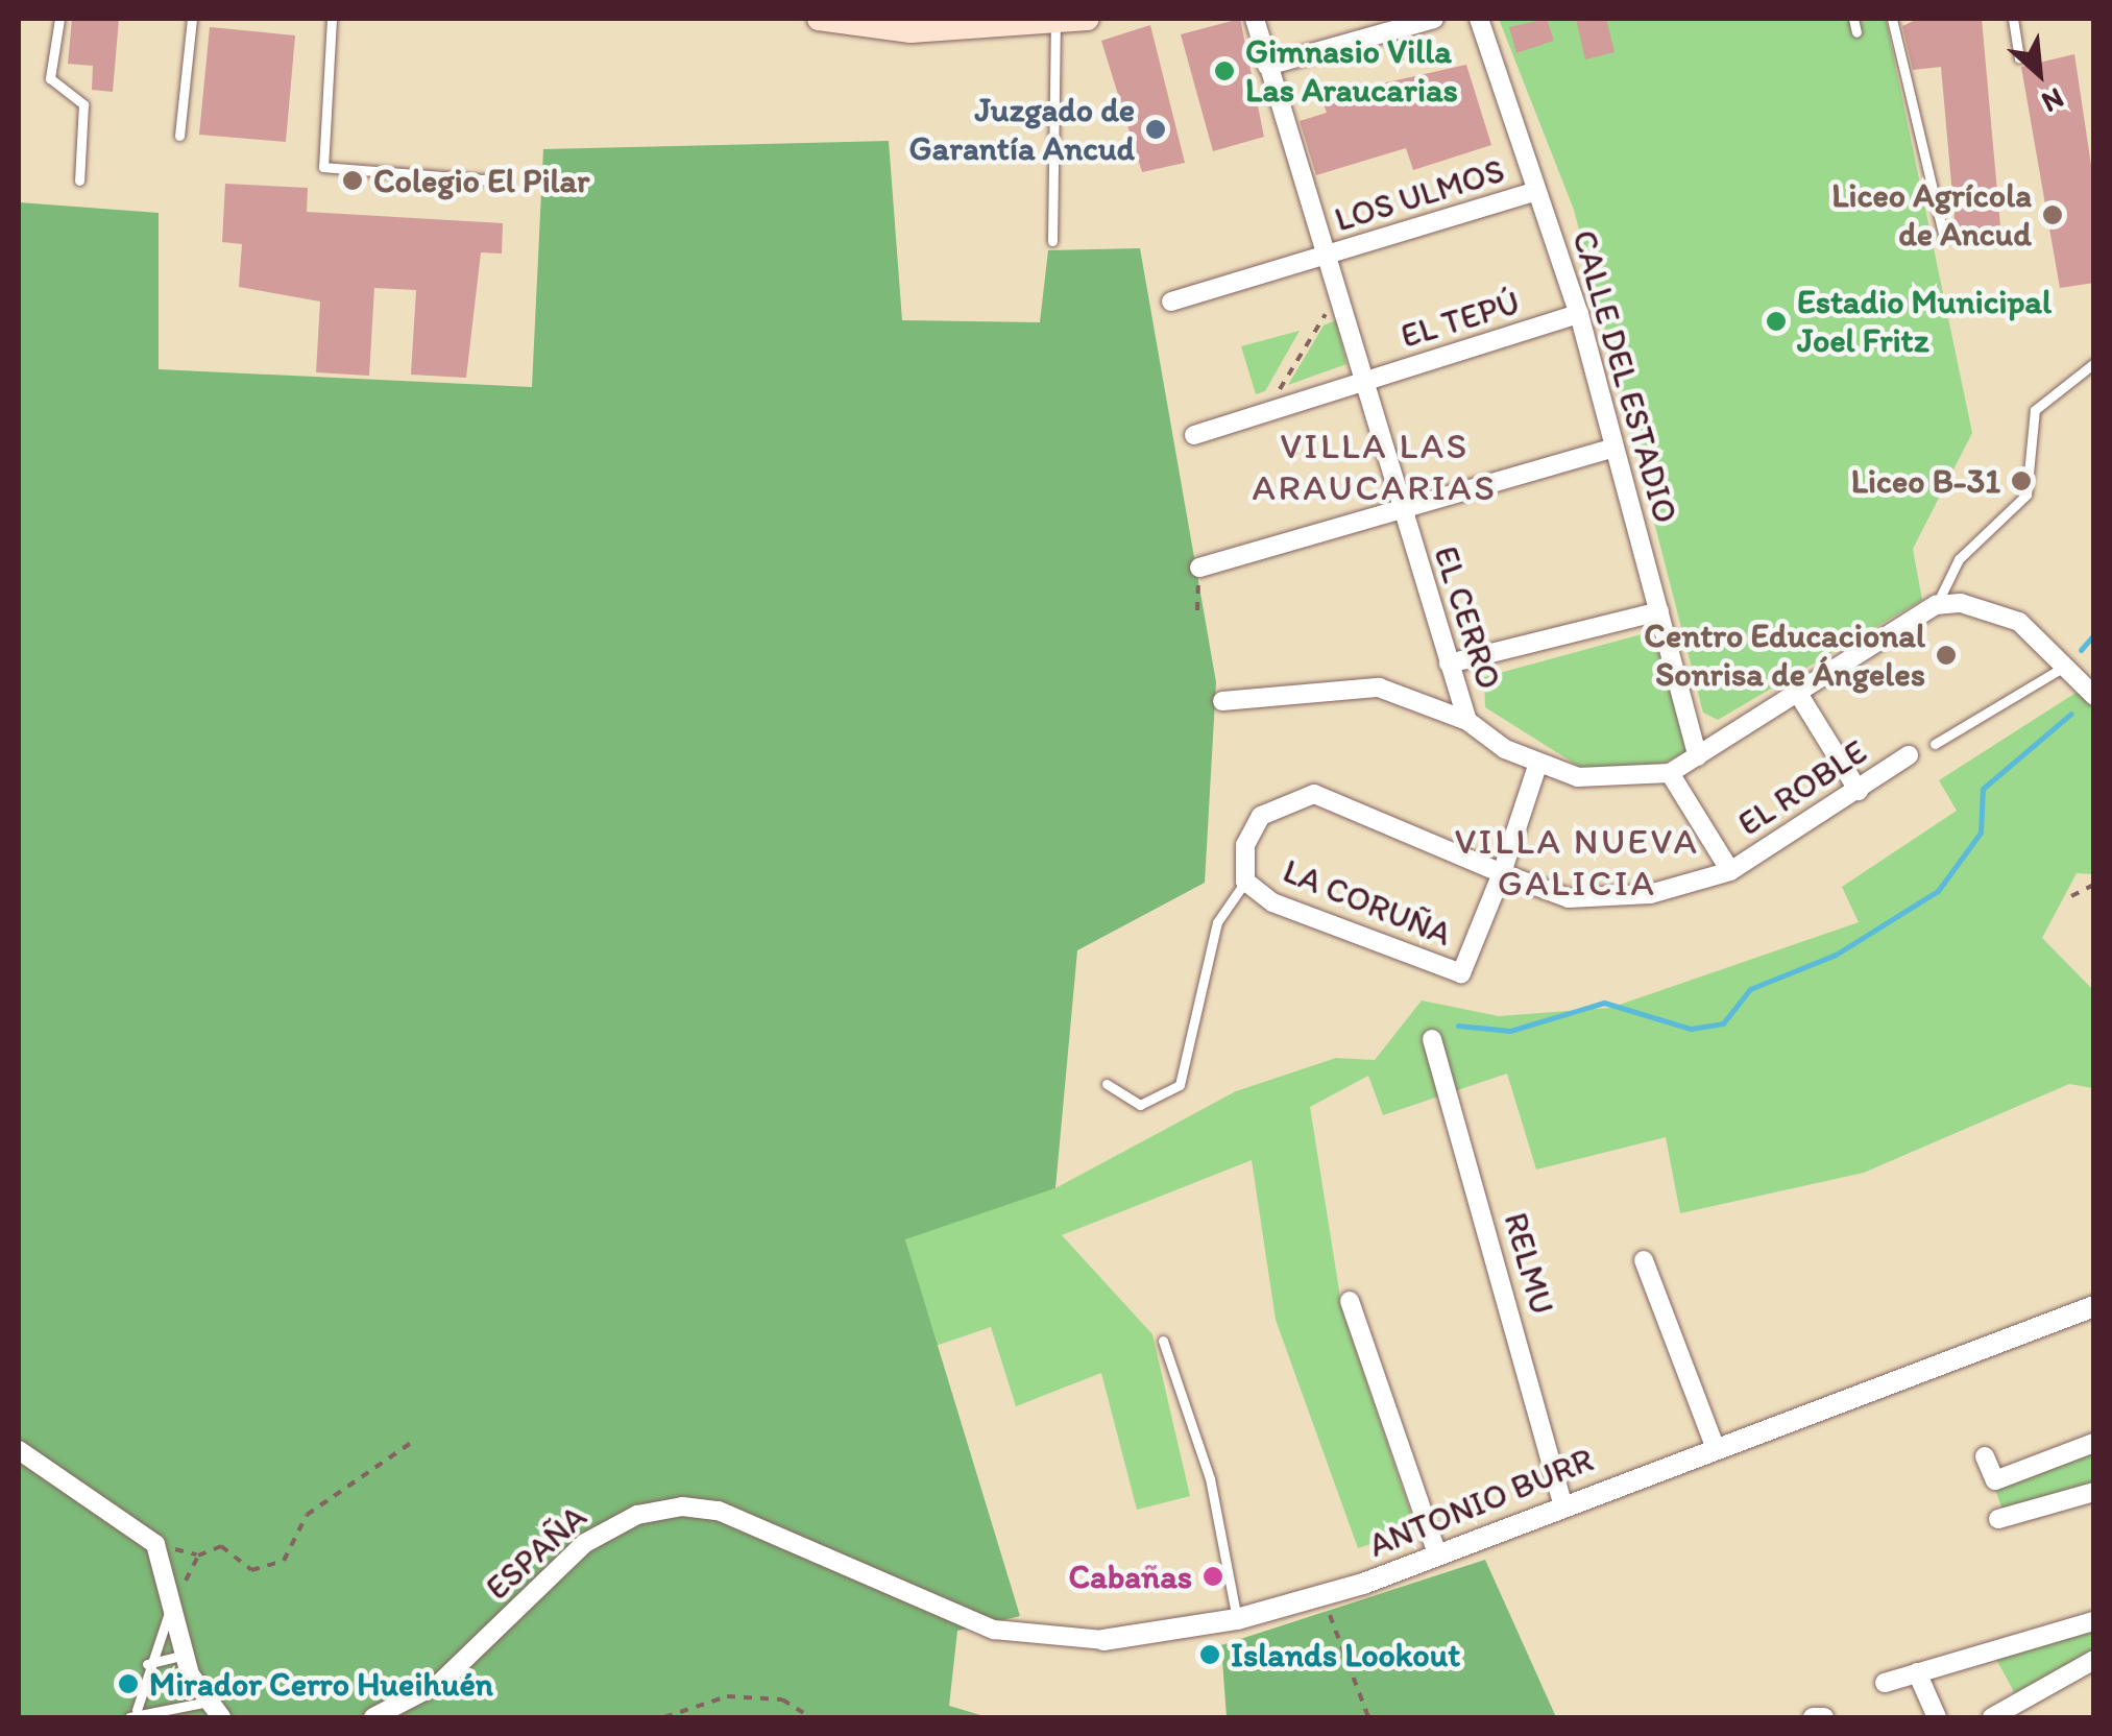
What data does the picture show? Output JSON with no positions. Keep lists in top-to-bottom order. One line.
{"streets":{"street":["LOS ULMOS","EL TEPÚ","CALLE DEL ESTADIO","EL CERRO","EL ROBLE","LA CORUÑA","RELMU","ANTONIO BURR","ESPAÑA"]},"crossings":[["LOS ULMOS","CALLE DEL ESTADIO"],["LOS ULMOS","EL CERRO"],["EL TEPÚ","CALLE DEL ESTADIO"],["EL TEPÚ","EL CERRO"],["CALLE DEL ESTADIO","EL CERRO"],["EL CERRO","EL ROBLE"],["EL ROBLE","LA CORUÑA"],["RELMU","ANTONIO BURR"],["ANTONIO BURR","ESPAÑA"]],"districts":["VILLA LAS ARAUCARIAS","VILLA NUEVA GALICIA"],"places":["Gimnasio Villa Las Araucarias","Juzgado de Garantía Ancud","Colegio El Pilar","Liceo Agrícola de Ancud","Estadio Municipal Joel Fritz","Liceo B-31","Centro Educacional Sonrisa de Ángeles","Cabañas","Islands Lookout","Mirador Cerro Hueihuén"],"north":"bottom right"}
